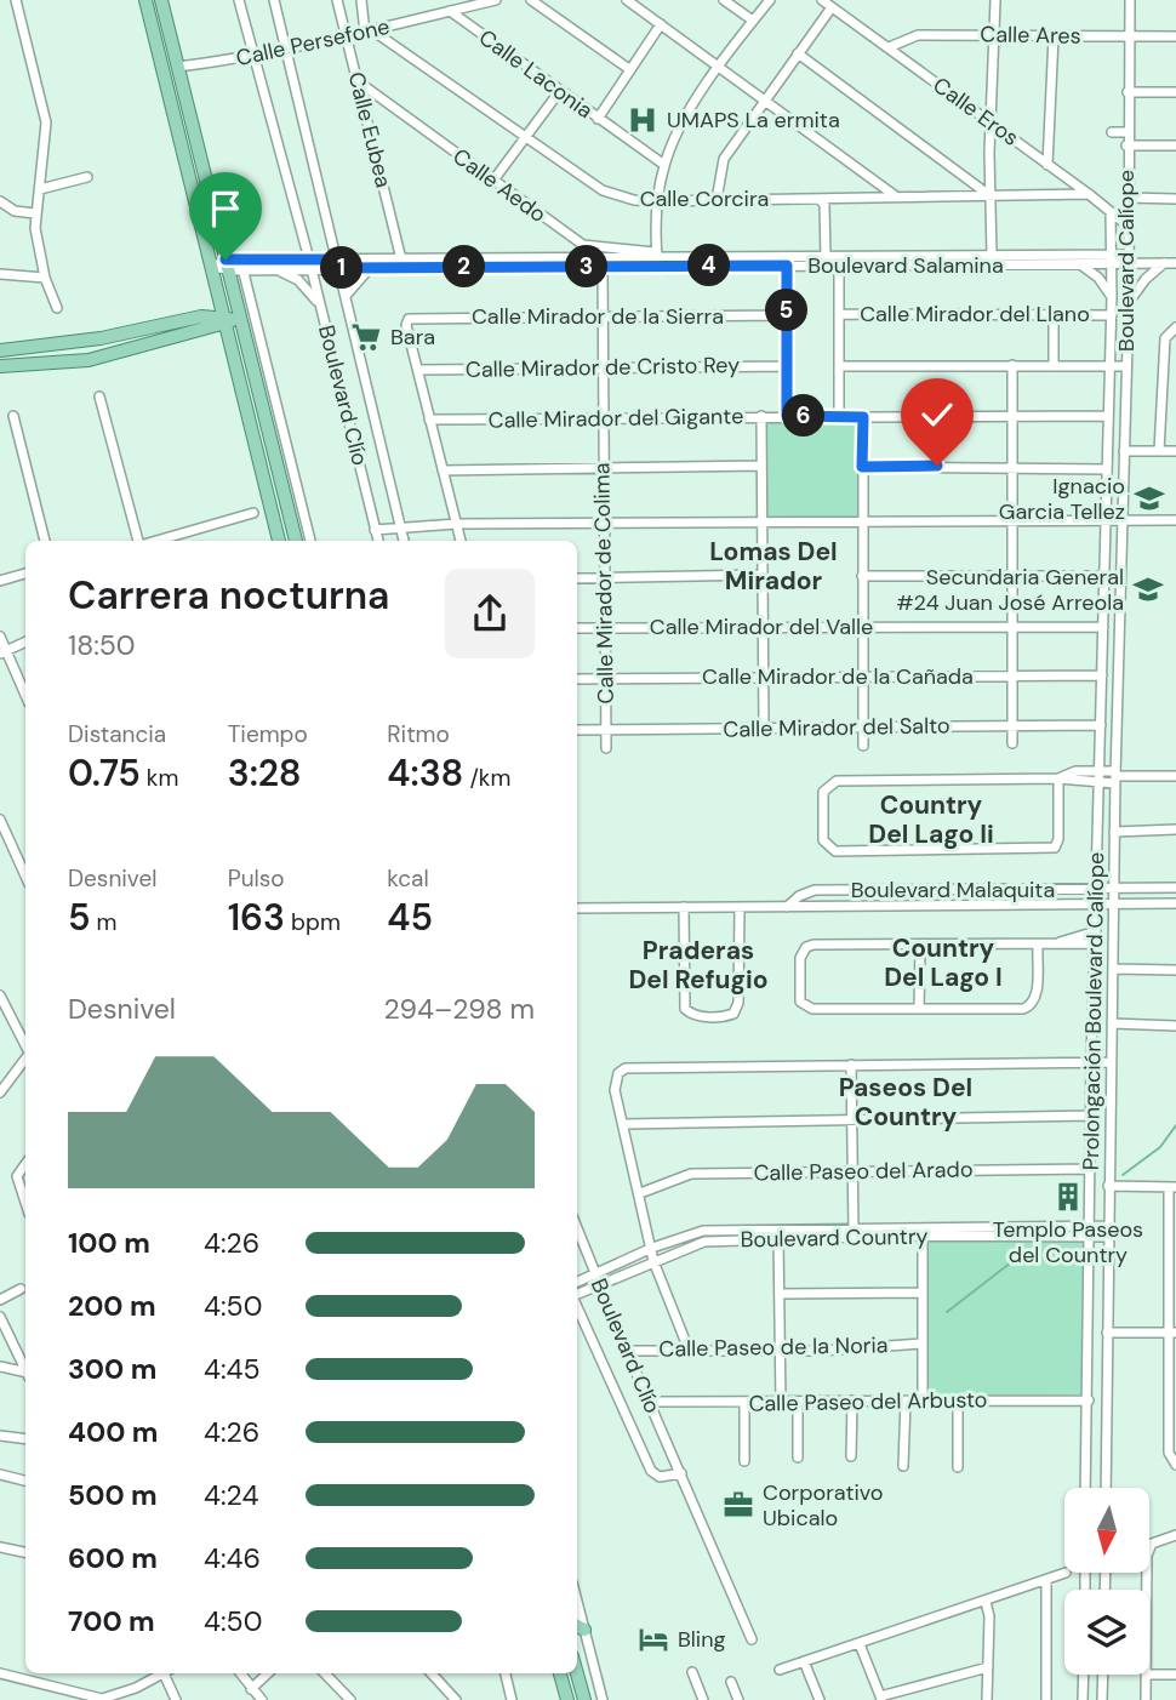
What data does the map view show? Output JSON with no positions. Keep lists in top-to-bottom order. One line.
{"streets":{"street":["Calle Ares","Calle Persefone","Calle Laconia","Calle Eros","Calle Eubea","Calle Aedo","Calle Corcira","Boulevard Calíope","Boulevard Salamina","Calle Mirador del Llano","Calle Mirador de la Sierra","Calle Mirador de Cristo Rey","Boulevard Clío","Calle Mirador del Gigante","Calle Mirador de Colima","Calle Mirador del Valle","Calle Mirador de la Cañada","Calle Mirador del Salto","Boulevard Malaquita","Prolongación Boulevard Calíope","Calle Paseo del Arado","Boulevard Country","Calle Paseo de la Noria","Calle Paseo del Arbusto"]},"crossings":[["Calle Ares","Calle Eros"],["Calle Ares","Boulevard Calíope"],["Calle Persefone","Calle Laconia"],["Calle Persefone","Calle Eubea"],["Calle Persefone","Calle Corcira"],["Calle Persefone","Boulevard Clío"],["Calle Eros","Calle Corcira"],["Calle Eros","Boulevard Calíope"],["Calle Eubea","Calle Aedo"],["Calle Eubea","Boulevard Salamina"],["Calle Aedo","Boulevard Salamina"],["Boulevard Calíope","Boulevard Salamina"],["Boulevard Calíope","Calle Mirador del Llano"],["Boulevard Calíope","Calle Mirador del Gigante"],["Boulevard Calíope","Prolongación Boulevard Calíope"],["Boulevard Salamina","Boulevard Clío"],["Boulevard Salamina","Calle Mirador de Colima"],["Calle Mirador de la Sierra","Calle Mirador de Cristo Rey"],["Calle Mirador de la Sierra","Calle Mirador de Colima"],["Calle Mirador de Cristo Rey","Calle Mirador de Colima"],["Boulevard Clío","Boulevard Country"],["Boulevard Clío","Calle Paseo de la Noria"],["Boulevard Clío","Calle Paseo del Arbusto"],["Calle Mirador del Gigante","Calle Mirador de Colima"],["Calle Mirador de Colima","Calle Mirador del Valle"],["Calle Mirador de Colima","Calle Mirador de la Cañada"],["Calle Mirador de Colima","Calle Mirador del Salto"],["Calle Mirador del Valle","Prolongación Boulevard Calíope"],["Calle Mirador de la Cañada","Prolongación Boulevard Calíope"],["Calle Mirador del Salto","Prolongación Boulevard Calíope"],["Boulevard Malaquita","Prolongación Boulevard Calíope"],["Prolongación Boulevard Calíope","Calle Paseo del Arado"],["Prolongación Boulevard Calíope","Boulevard Country"],["Prolongación Boulevard Calíope","Calle Paseo del Arbusto"]],"districts":["Lomas Del Mirador","Country Del Lago Ii","Country Del Lago I","Praderas Del Refugio","Paseos Del Country"],"places":{"hospital":["UMAPS La ermita"],"supermarket":["Bara"],"school or university":["Ignacio Garcia Tellez","Secundaria General #24 Juan José Arreola"],"building":["Templo Paseos del Country"],"office":["Corporativo Ubicalo"],"hotel":["Bling"]},"north":"bottom","page":{"pins":["4","2","3","1","5","6"],"heading":["Carrera nocturna","18:50"],"stats":[["Distancia","0.75 km"],["Tiempo","3:28"],["Ritmo","4:38 /km"],["Desnivel","5 m"],["Pulso","163 bpm"],["kcal","45"]],"chart":["Desnivel","294–298 m"],"list":[{"name":"100 m","note":"4:26"},{"name":"200 m","note":"4:50"},{"name":"300 m","note":"4:45"},{"name":"400 m","note":"4:26"},{"name":"500 m","note":"4:24"},{"name":"600 m","note":"4:46"},{"name":"700 m","note":"4:50"}]}}
